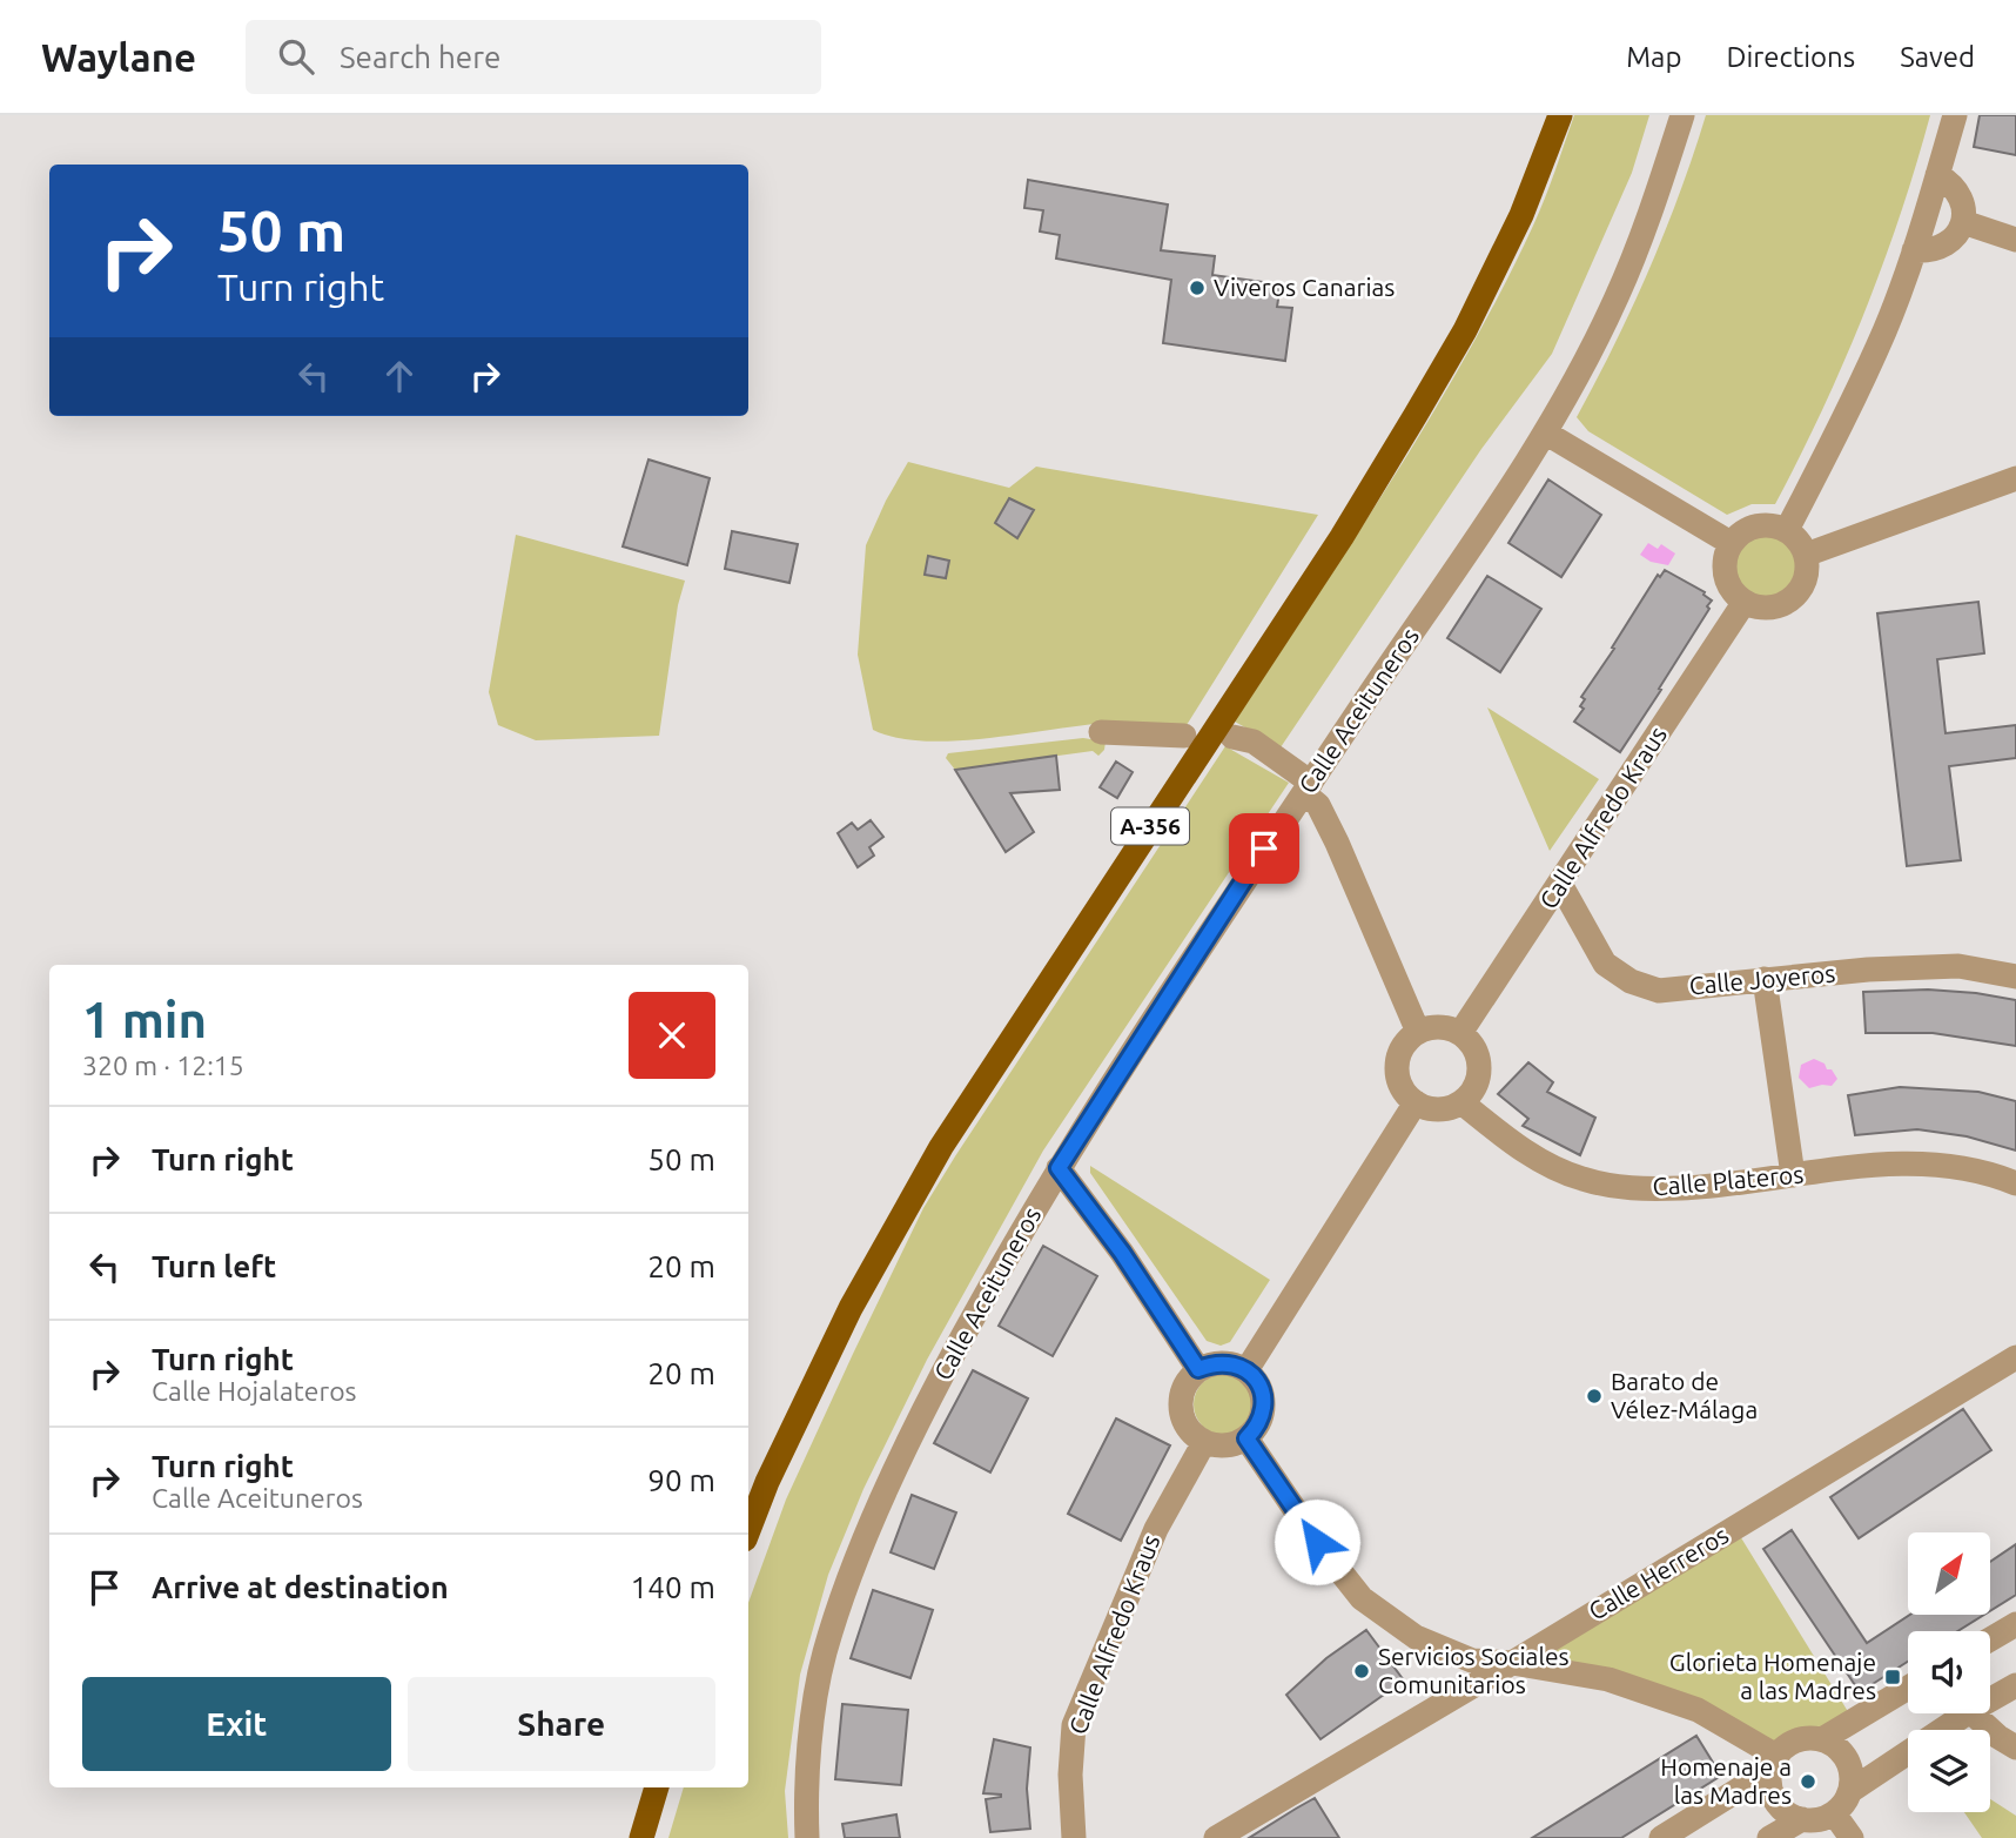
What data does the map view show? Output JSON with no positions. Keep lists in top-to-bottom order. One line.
{"streets":{"main road":["A-356"],"street":["Calle Aceituneros","Calle Alfredo Kraus","Calle Joyeros","Calle Plateros","Calle Herreros"]},"crossings":[["Calle Alfredo Kraus","Calle Joyeros"],["Calle Alfredo Kraus","Calle Plateros"]],"places":{"other":["Viveros Canarias","Barato de Vélez-Málaga","Servicios Sociales Comunitarios","Homenaje a las Madres"],"transit":["Glorieta Homenaje a las Madres"]},"north":"top right","page":{"header":"Waylane","search":"Search here","nav":["Map","Directions","Saved"],"turn":["50 m","Turn right"],"heading":["1 min","320 m · 12:15"],"list":[{"name":"Turn right","value":"50 m"},{"name":"Turn left","value":"20 m"},{"name":"Turn right","note":"Calle Hojalateros","value":"20 m"},{"name":"Turn right","note":"Calle Aceituneros","value":"90 m"},{"name":"Arrive at destination","value":"140 m"}],"buttons":["Exit","Share"]}}
